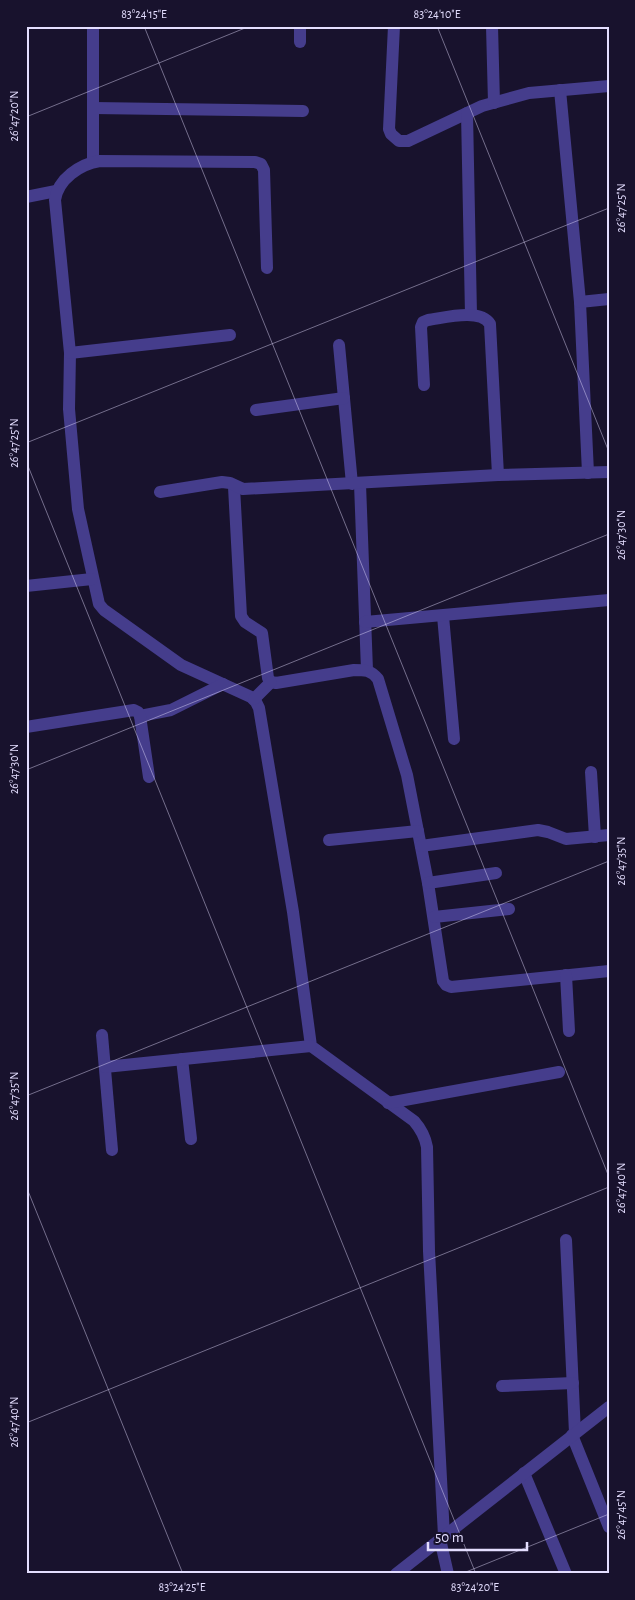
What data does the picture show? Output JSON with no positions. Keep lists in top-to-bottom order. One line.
{"scale_bar":"50 m","coordinates":["83°24'15\"E","83°24'10\"E","26°47'20\"N","26°47'25\"N","26°47'30\"N","26°47'35\"N","26°47'40\"N","26°47'45\"N","83°24'25\"E","83°24'20\"E"]}
